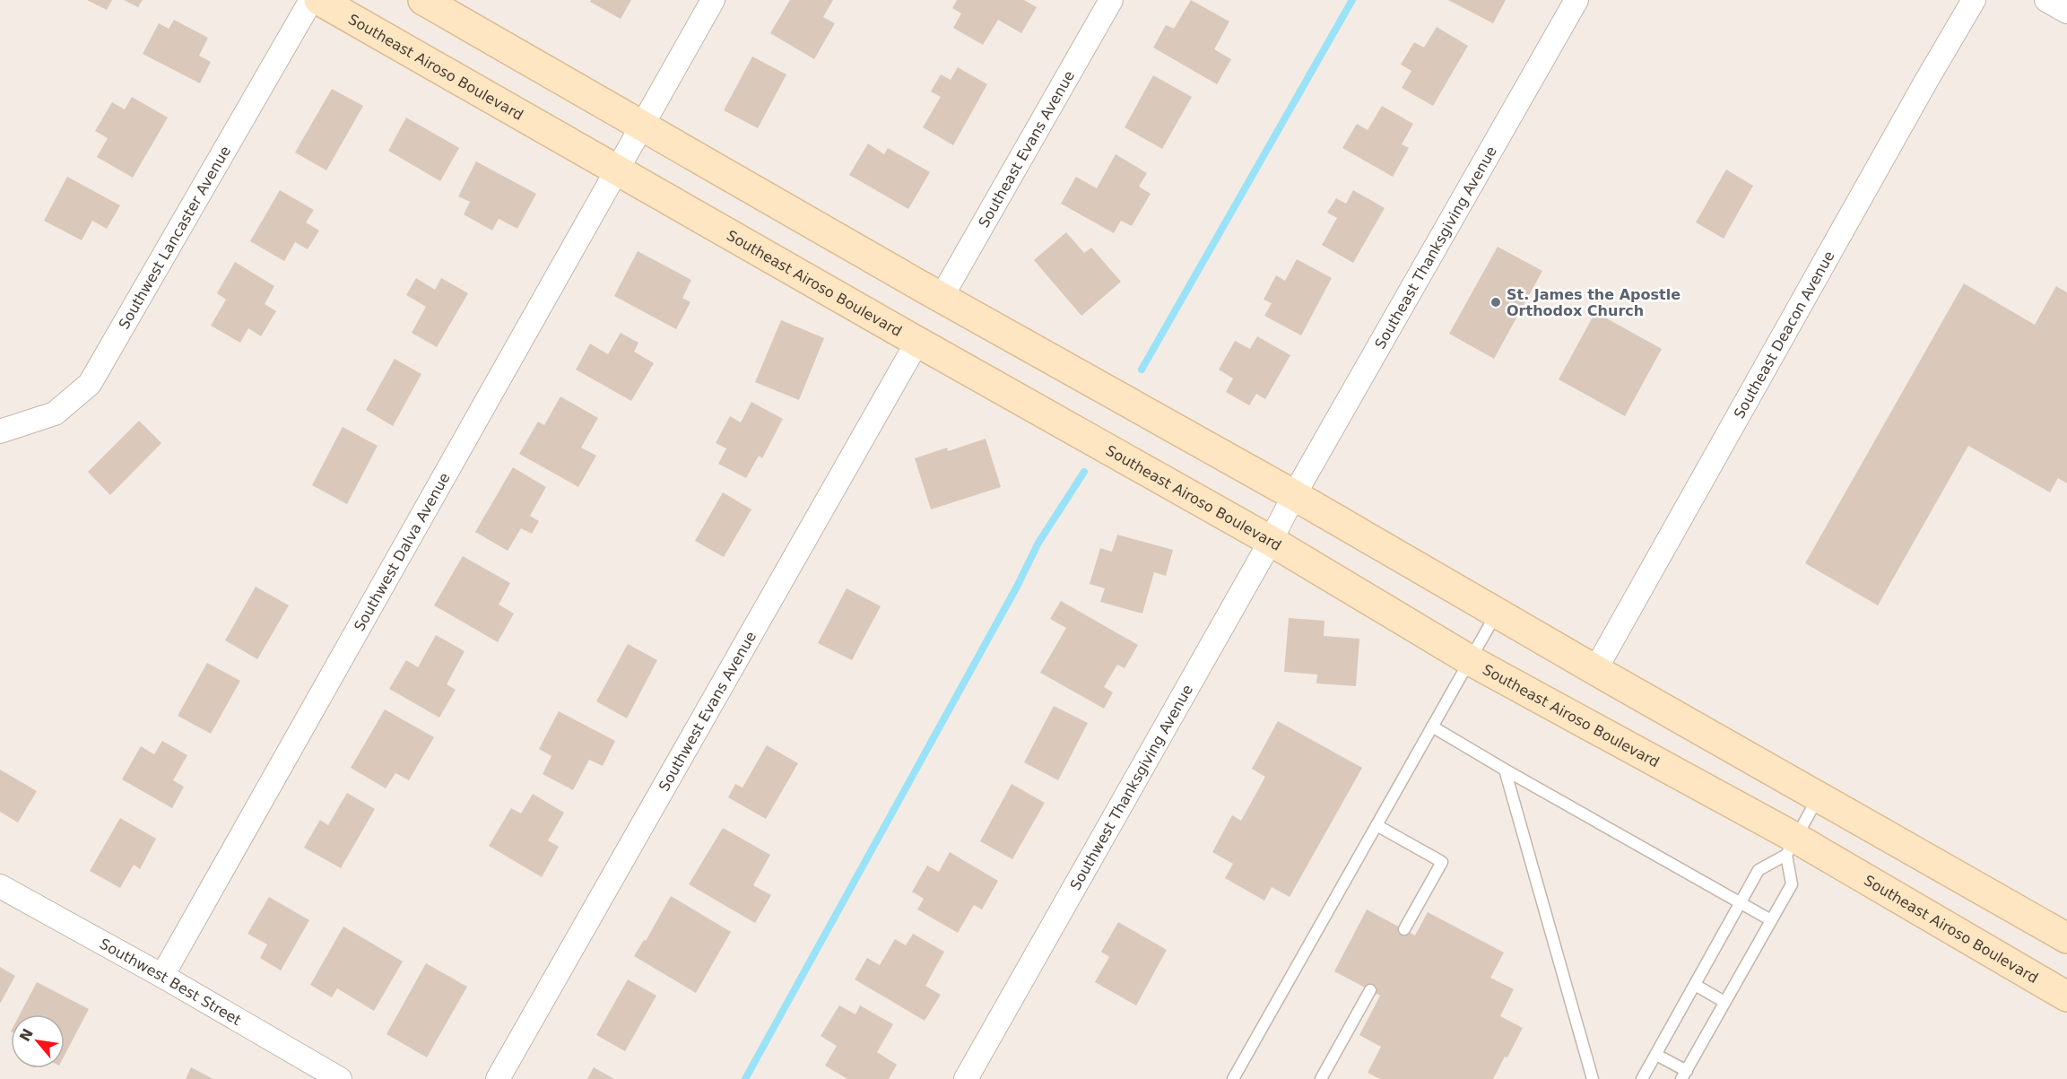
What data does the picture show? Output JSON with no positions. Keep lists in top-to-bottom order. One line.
{"streets":{"main road":["Southeast Airoso Boulevard"],"street":["Southeast Evans Avenue","Southwest Lancaster Avenue","Southeast Thanksgiving Avenue","Southeast Deacon Avenue","Southwest Dalva Avenue","Southwest Evans Avenue","Southwest Thanksgiving Avenue","Southwest Best Street"]},"crossings":[["Southeast Airoso Boulevard","Southwest Dalva Avenue"],["Southeast Airoso Boulevard","Southwest Evans Avenue"],["Southeast Airoso Boulevard","Southwest Thanksgiving Avenue"],["Southeast Thanksgiving Avenue","Southwest Thanksgiving Avenue"],["Southwest Dalva Avenue","Southwest Best Street"]],"places":["St. James the Apostle Orthodox Church"],"north":"top left"}
